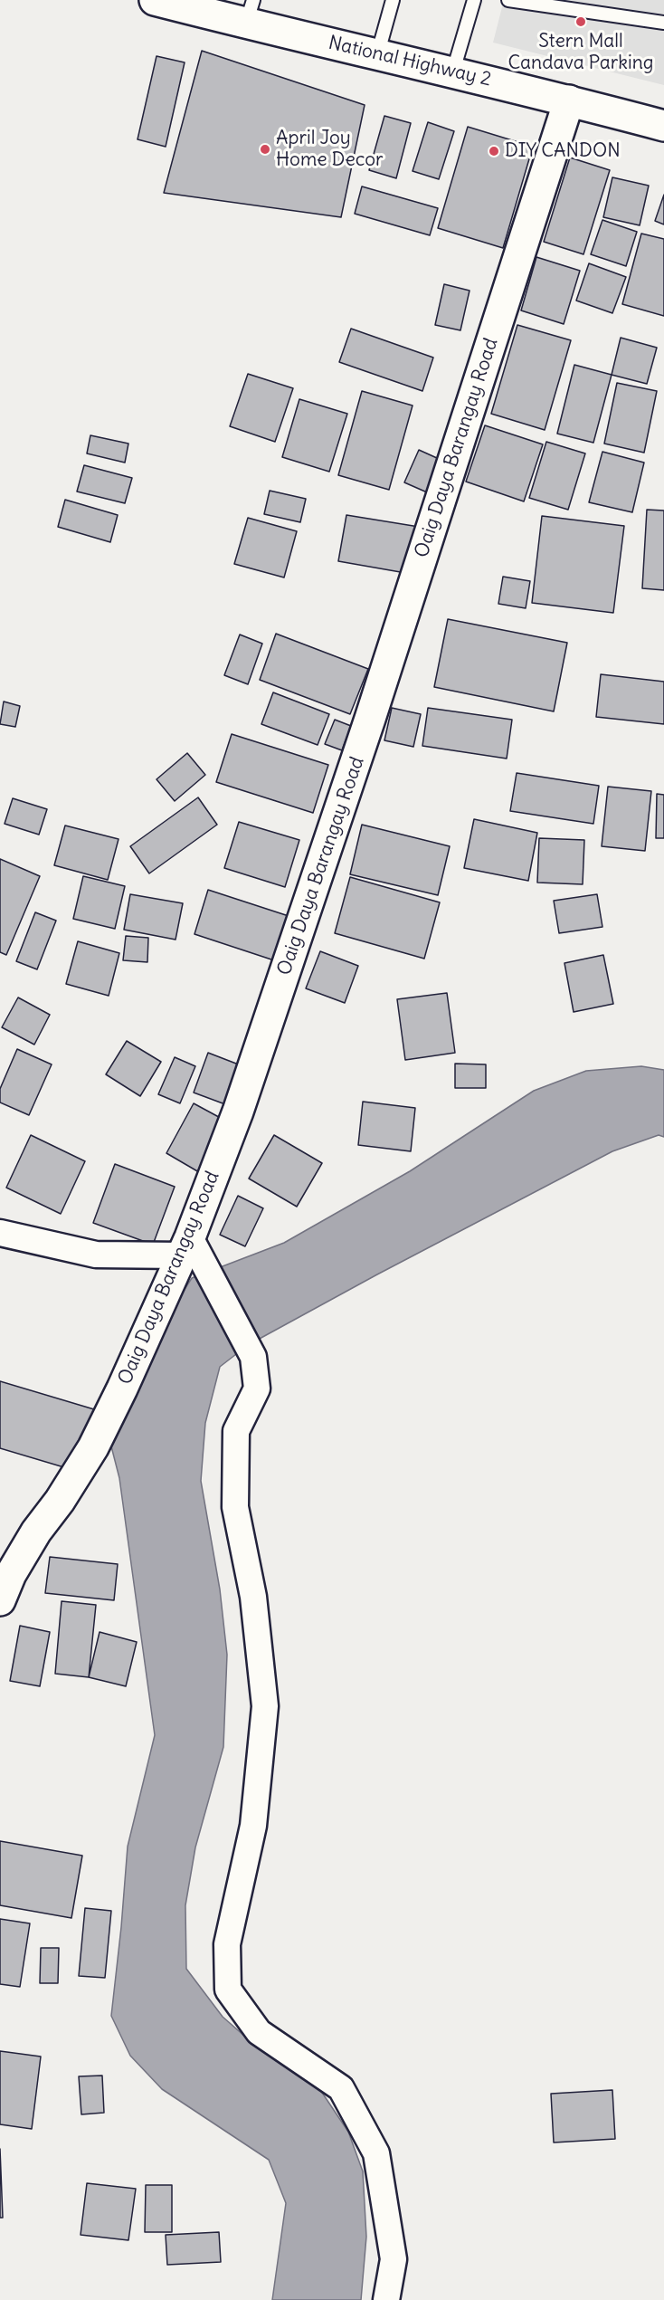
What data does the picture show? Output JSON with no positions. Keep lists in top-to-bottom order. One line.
{"streets":{"street":["National Highway 2","Oaig Daya Barangay Road"]},"crossings":[["National Highway 2","Oaig Daya Barangay Road"]],"places":["Stern Mall Candava Parking","April Joy Home Decor","DIY CANDON"]}
